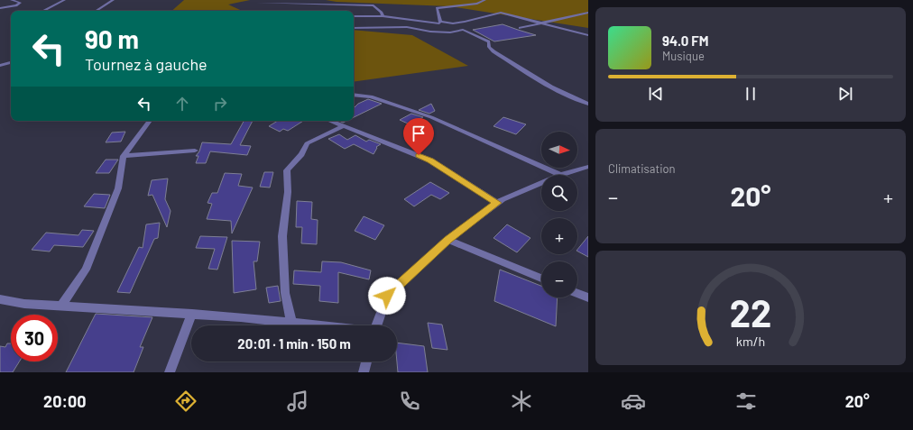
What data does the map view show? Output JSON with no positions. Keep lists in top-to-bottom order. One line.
{"north":"right","page":{"turn":["90 m","Tournez à gauche"],"song":["94.0 FM","Musique"],"tile":"Climatisation","map_buttons":["+","−"],"heat":["−","20°","+"],"limit":"30","trip":"20:01 · 1 min · 150 m","tabs":["20:00","20°"],"gauge":["22","km/h"]}}
